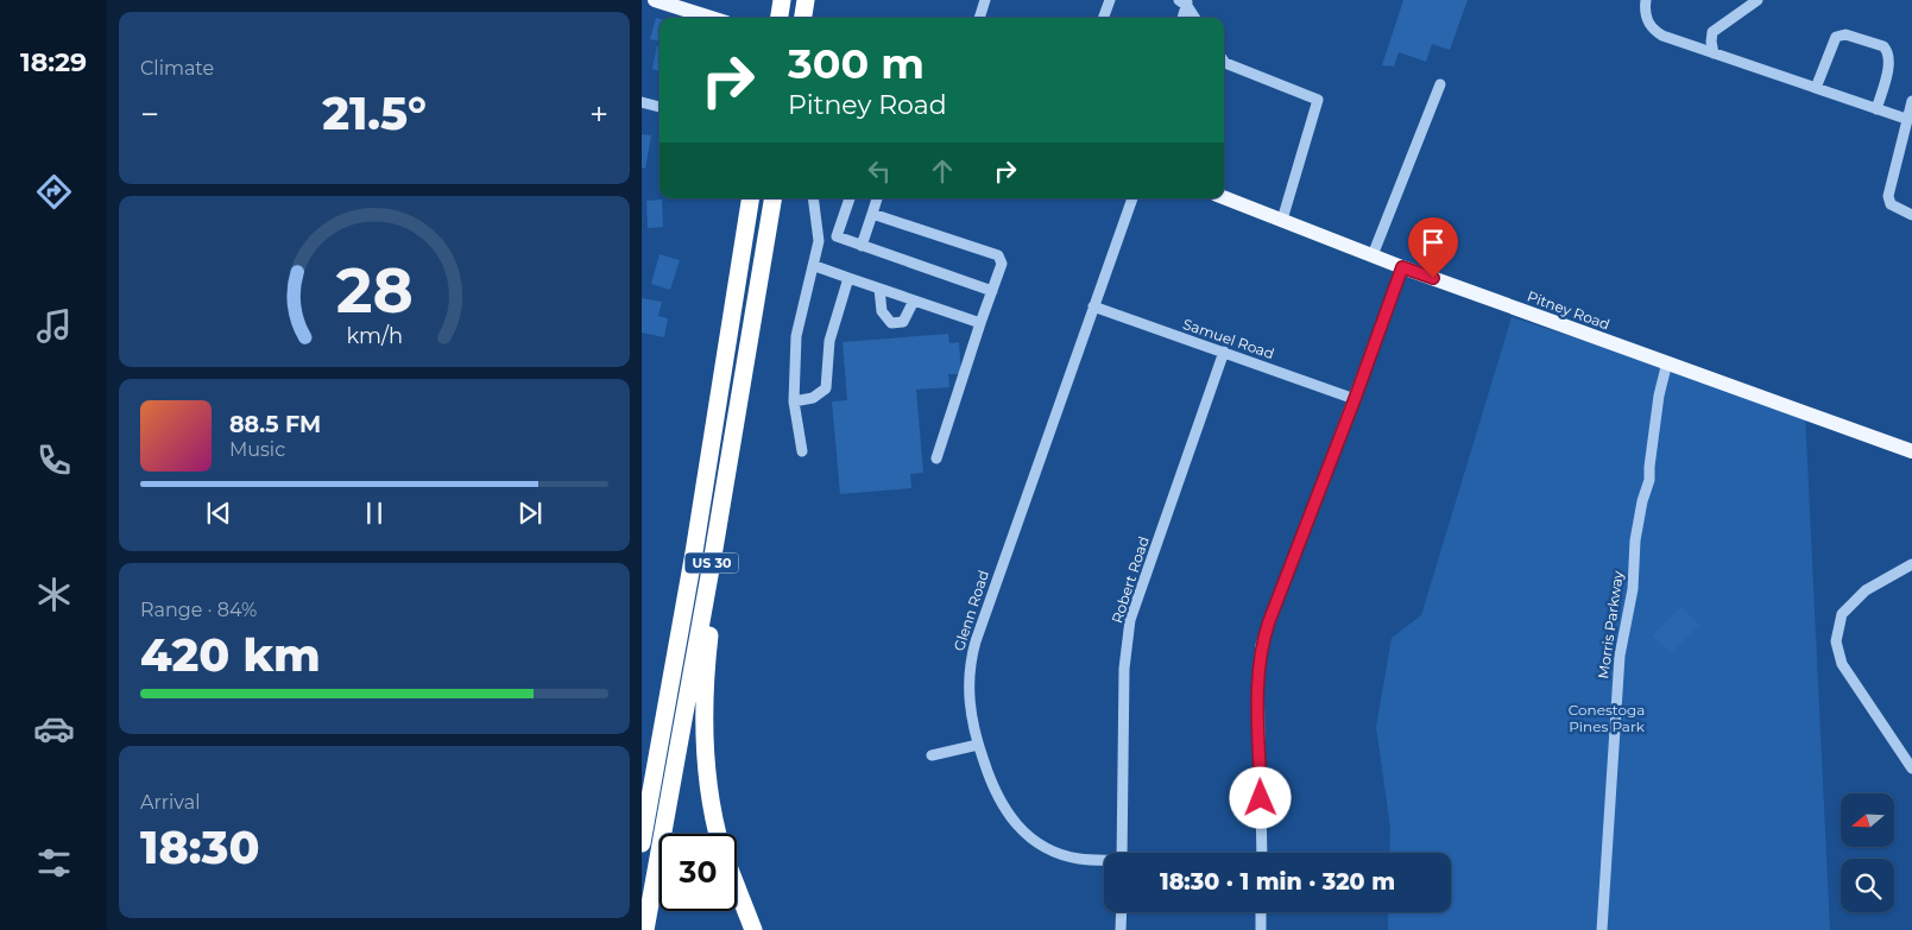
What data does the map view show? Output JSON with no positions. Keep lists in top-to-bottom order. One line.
{"streets":{"highway":["US 30"],"main road":["Pitney Road"],"street":["Samuel Road","Robert Road","Glenn Road","Morris Parkway"]},"crossings":[["Pitney Road","Morris Parkway"],["Samuel Road","Robert Road"],["Samuel Road","Glenn Road"]],"parks":["Conestoga Pines Park"],"north":"left","page":{"tabs":"18:29","tile":["Climate",["Range · 84%","420 km"],["Arrival","18:30"]],"turn":["300 m","Pitney Road"],"heat":["−","21.5°","+"],"song":["88.5 FM","Music"],"limit":"30","trip":"18:30 · 1 min · 320 m","gauge":["28","km/h"]}}
